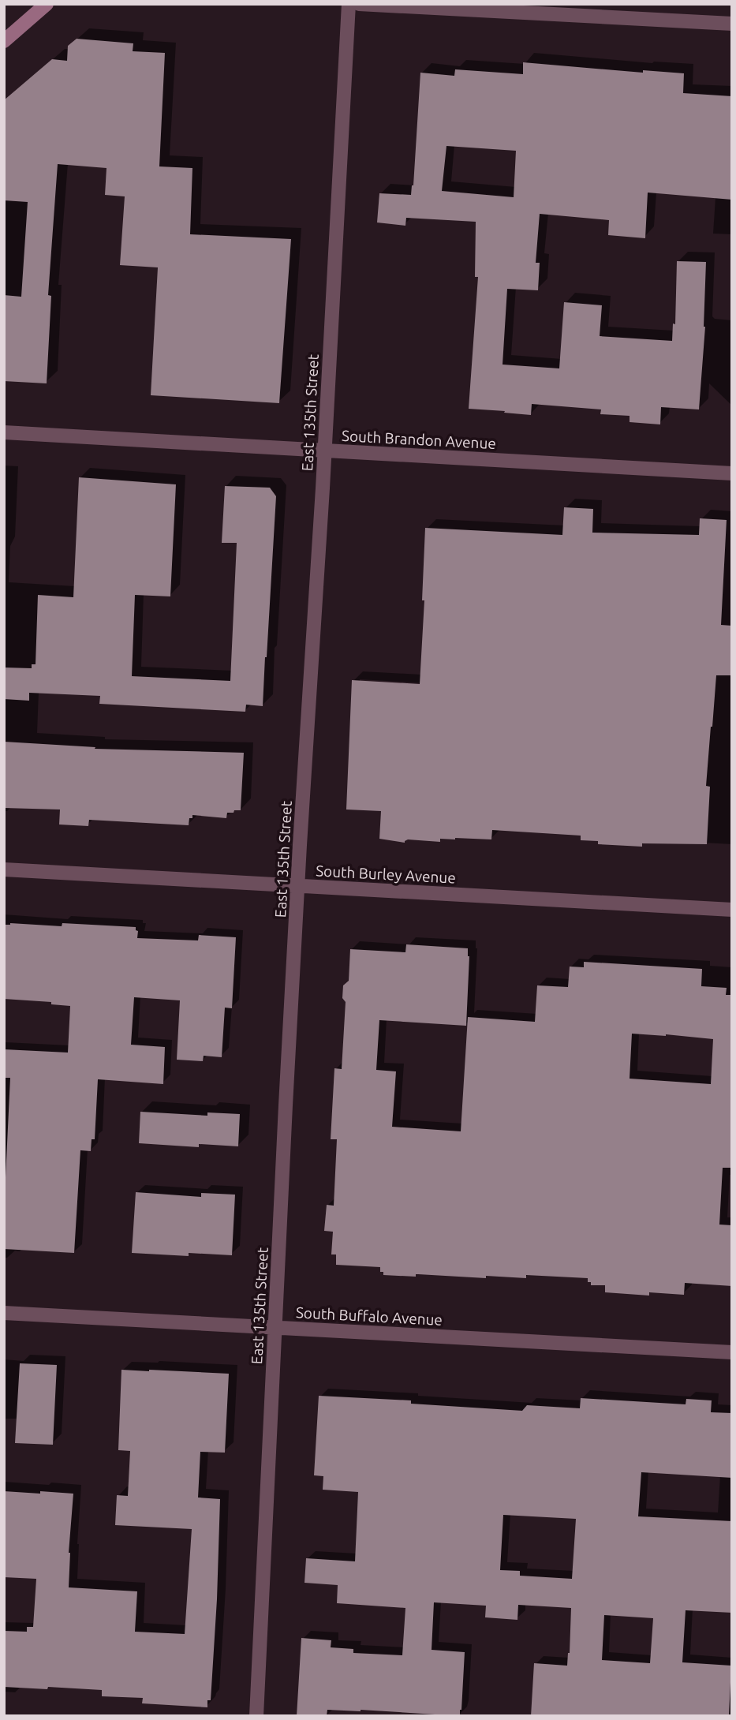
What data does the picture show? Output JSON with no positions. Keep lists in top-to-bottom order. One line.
{"streets":{"street":["East 135th Street","South Brandon Avenue","South Burley Avenue","South Buffalo Avenue"]},"crossings":[["East 135th Street","South Brandon Avenue"],["East 135th Street","South Burley Avenue"],["East 135th Street","South Buffalo Avenue"]]}
